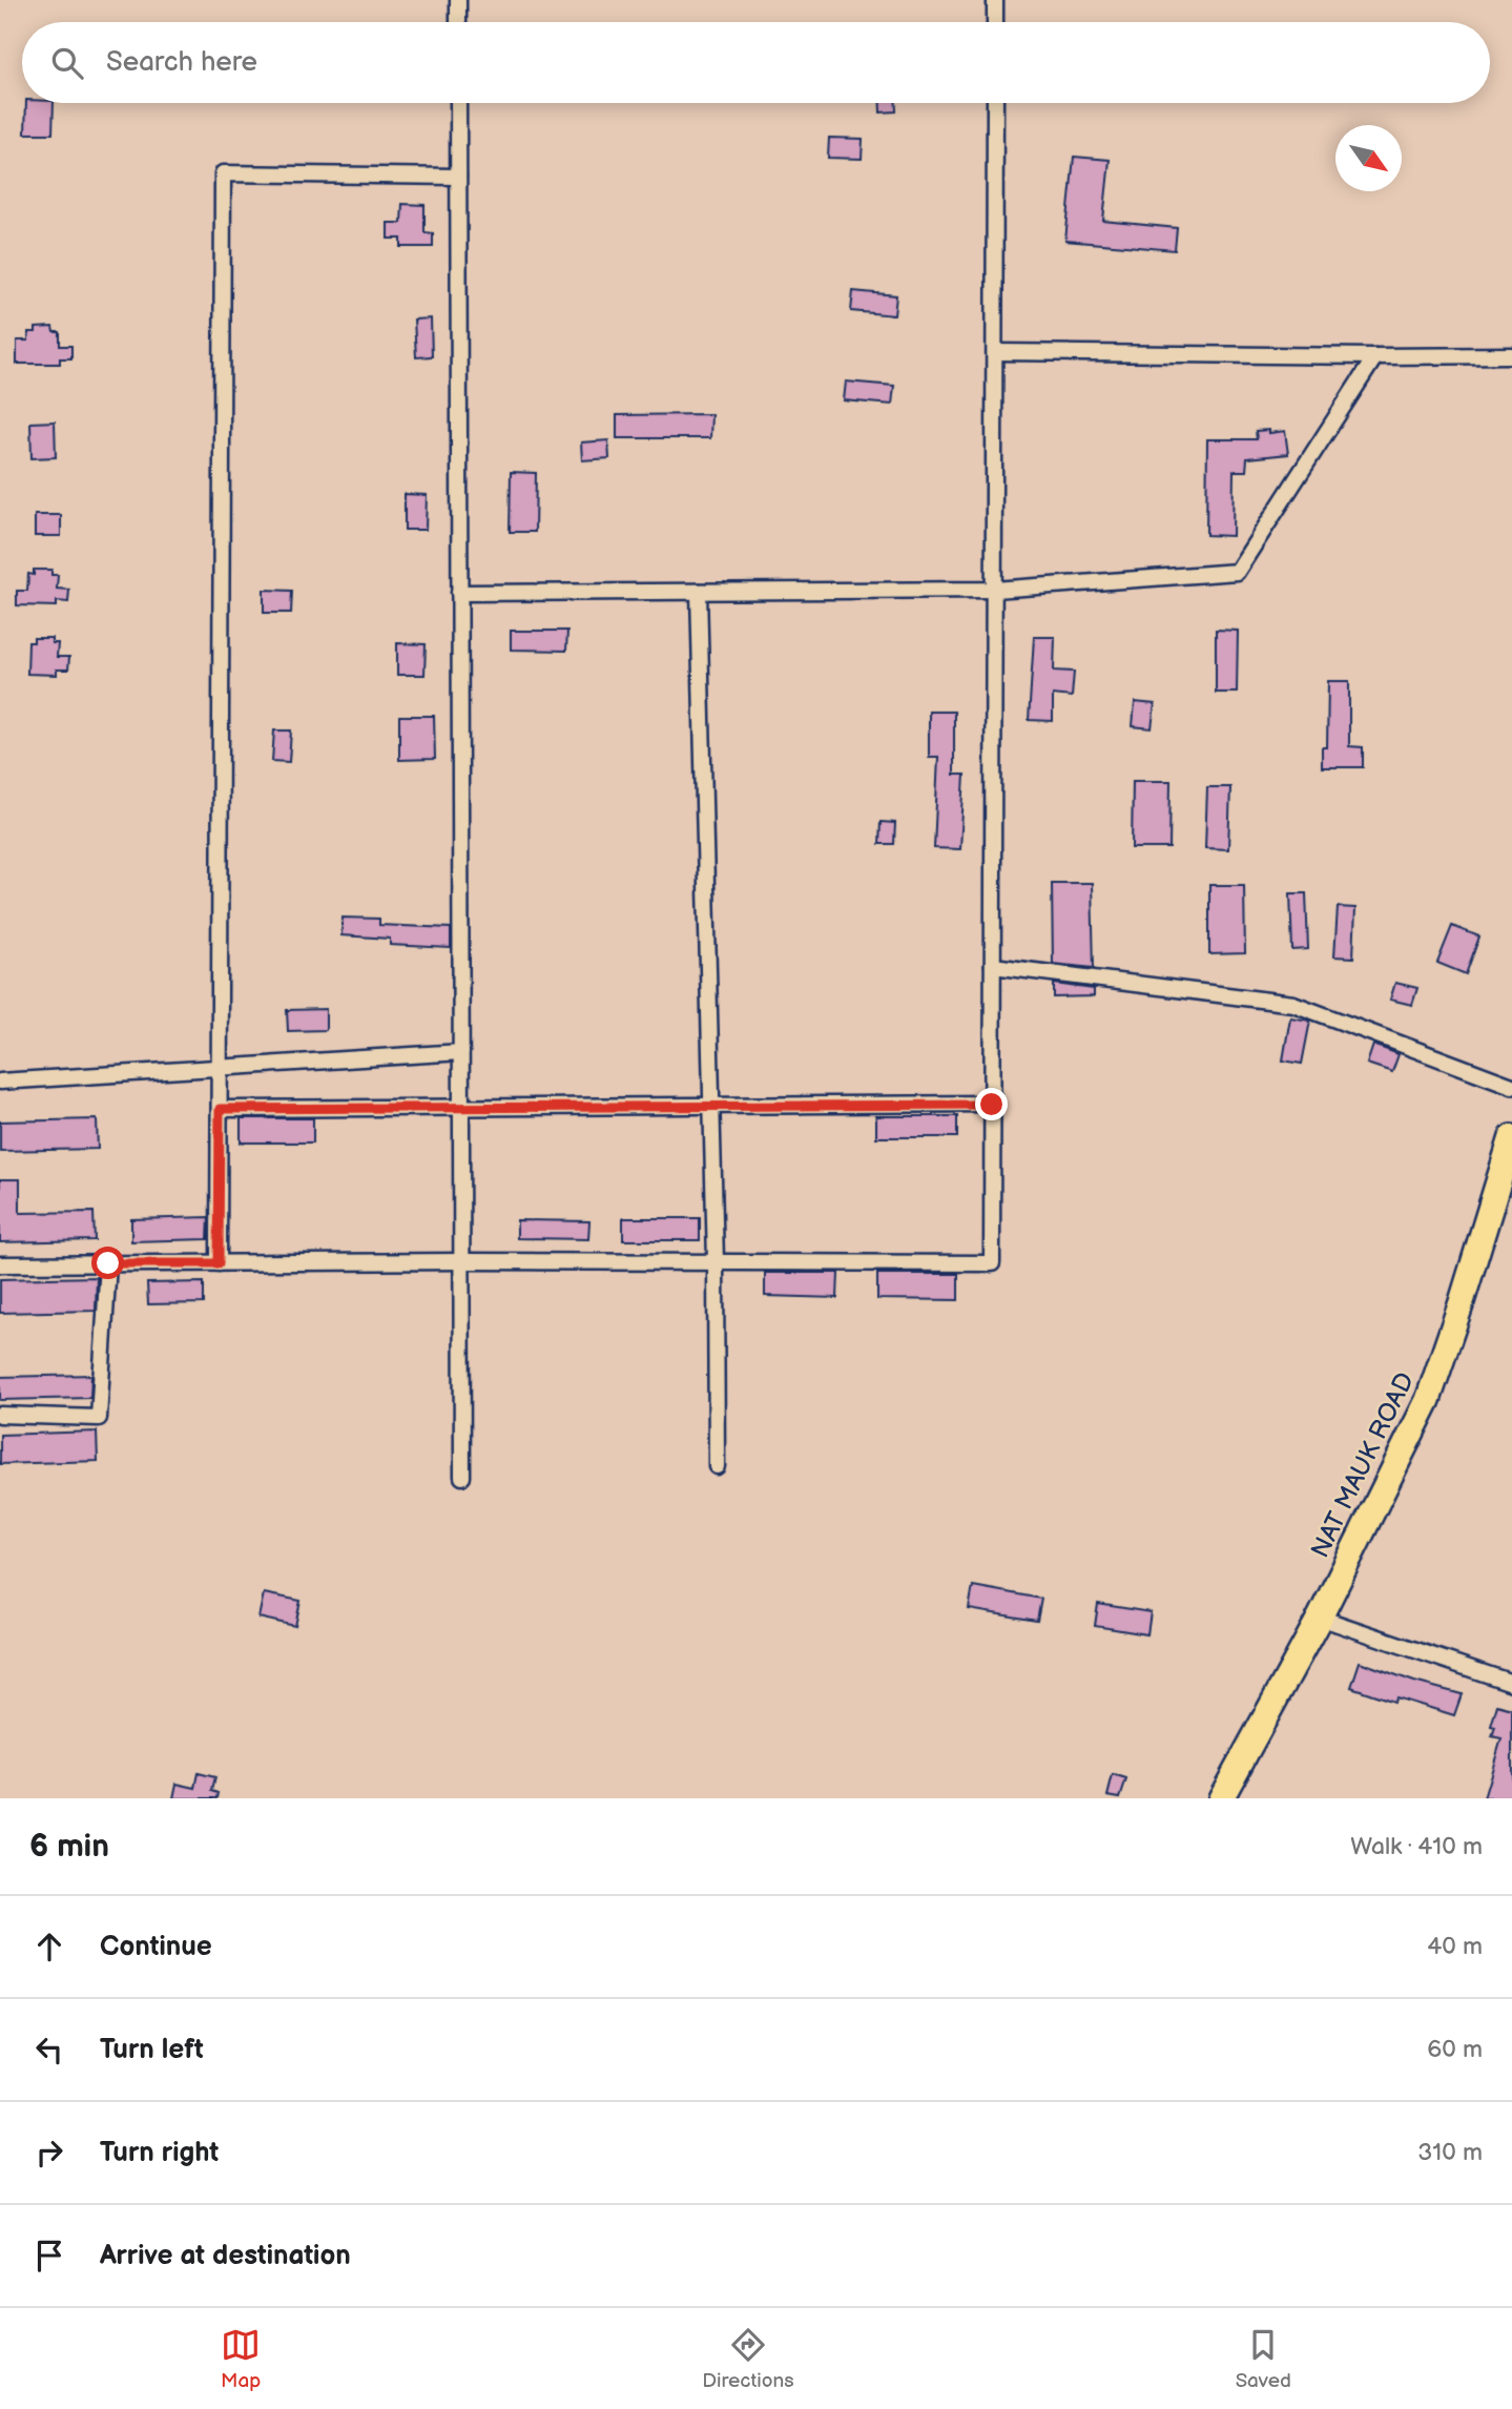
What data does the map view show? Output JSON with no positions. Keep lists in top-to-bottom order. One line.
{"streets":{"highway":["NAT MAUK ROAD"]},"north":"bottom right","page":{"search":"Search here","heading":["6 min","Walk · 410 m"],"list":[["Continue","40 m"],["Turn left","60 m"],["Turn right","310 m"],"Arrive at destination"],"nav":["Map","Directions","Saved"]}}
